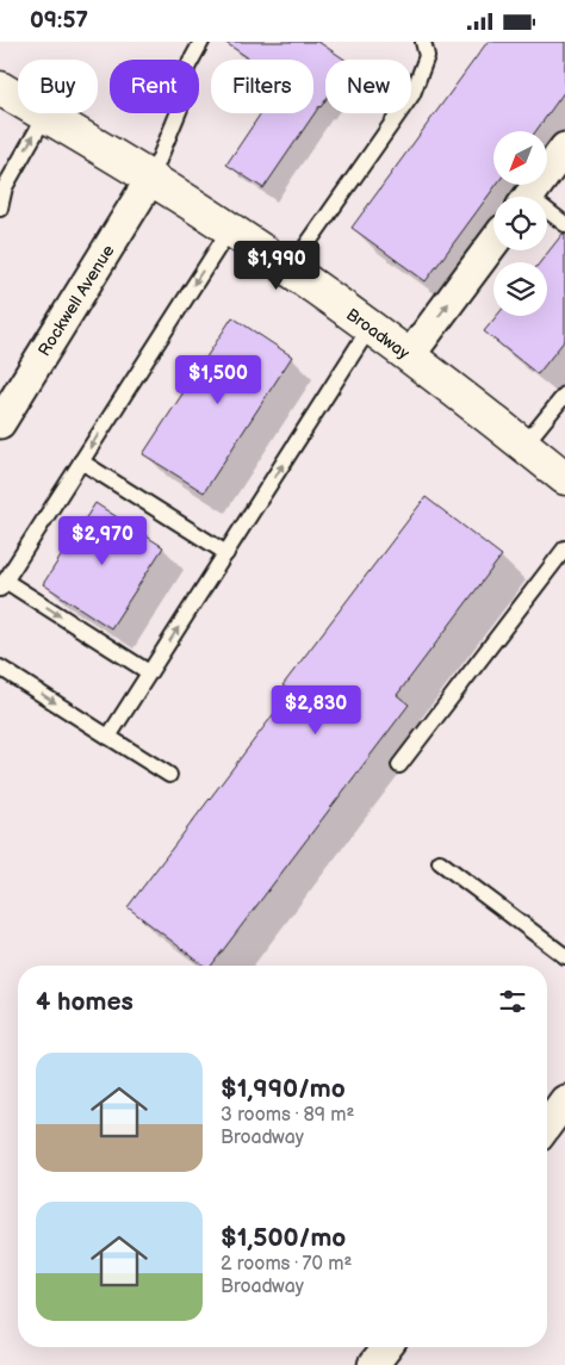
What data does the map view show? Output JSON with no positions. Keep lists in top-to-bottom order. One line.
{"streets":{"street":["Rockwell Avenue","Broadway"]},"crossings":[["Rockwell Avenue","Broadway"]],"north":"bottom left","page":{"status":"09:57","chip":["Buy","Rent","Filters","New"],"price":["$1,990","$1,500","$2,970","$2,830"],"heading":"4 homes","list":[{"name":"$1,990/mo","note":"3 rooms · 89 m² · Broadway"},{"name":"$1,500/mo","note":"2 rooms · 70 m² · Broadway"}]}}
